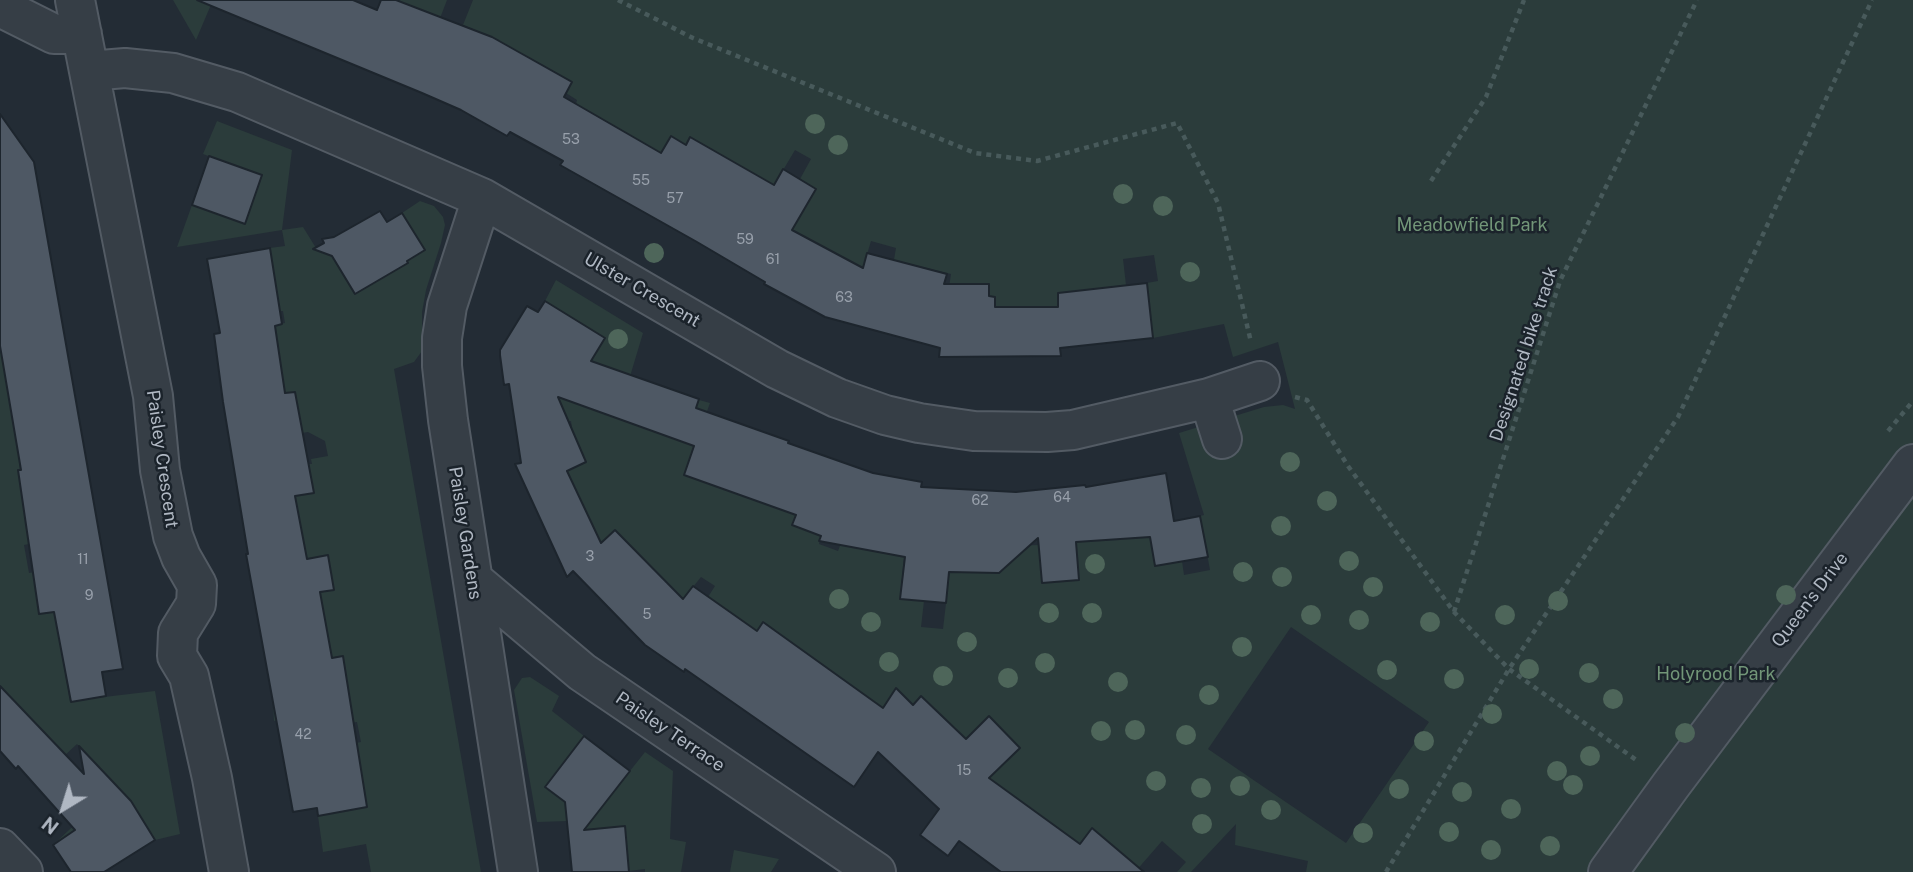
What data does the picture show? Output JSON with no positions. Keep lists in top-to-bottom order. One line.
{"streets":{"street":["Ulster Crescent","Paisley Crescent","Paisley Gardens","Queen's Drive","Paisley Terrace"],"path":["Designated bike track"]},"crossings":[["Ulster Crescent","Paisley Crescent"],["Ulster Crescent","Paisley Gardens"],["Paisley Gardens","Paisley Terrace"]],"parks":["Meadowfield Park","Holyrood Park"],"house_numbers":["53","55","57","59","61","63","64","62","3","11","9","5","42","15"],"north":"bottom left"}
